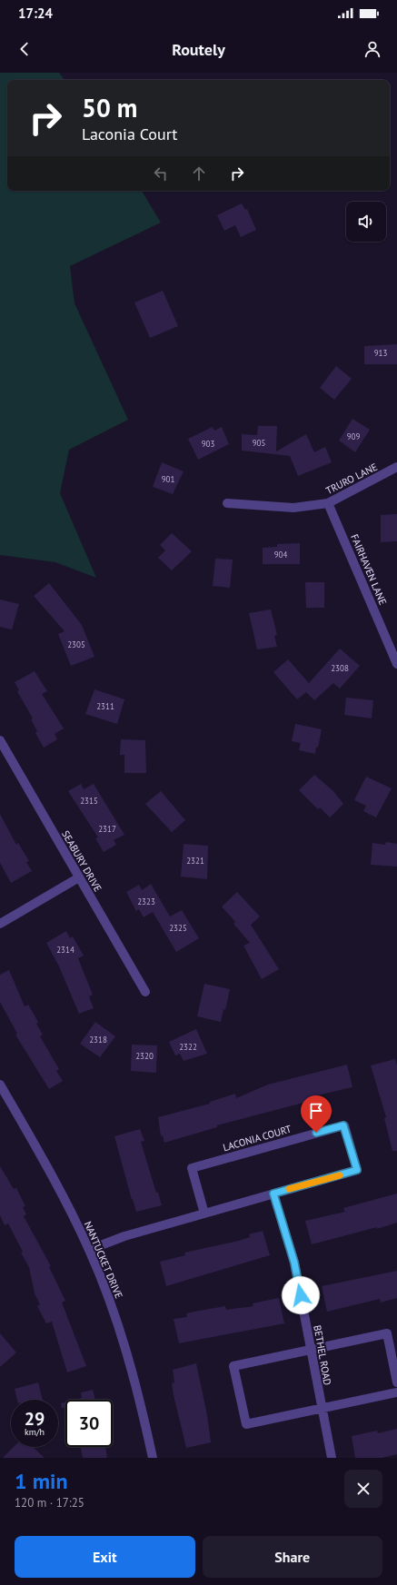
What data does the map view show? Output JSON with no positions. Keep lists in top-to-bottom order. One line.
{"streets":{"street":["TRURO LANE","FAIRHAVEN LANE","SEABURY DRIVE","LACONIA COURT","NANTUCKET DRIVE","BETHEL ROAD"]},"crossings":[["TRURO LANE","FAIRHAVEN LANE"],["LACONIA COURT","NANTUCKET DRIVE"],["LACONIA COURT","BETHEL ROAD"]],"house_numbers":["913","909","905","903","901","904","2305","2308","2311","2315","2317","2321","2323","2325","2314","2318","2322","2320"],"page":{"status":"17:24","header":"Routely","turn":["50 m","Laconia Court"],"speed":"29 km/h","limit":"30","heading":["1 min","120 m · 17:25"],"buttons":["Exit","Share"]}}
